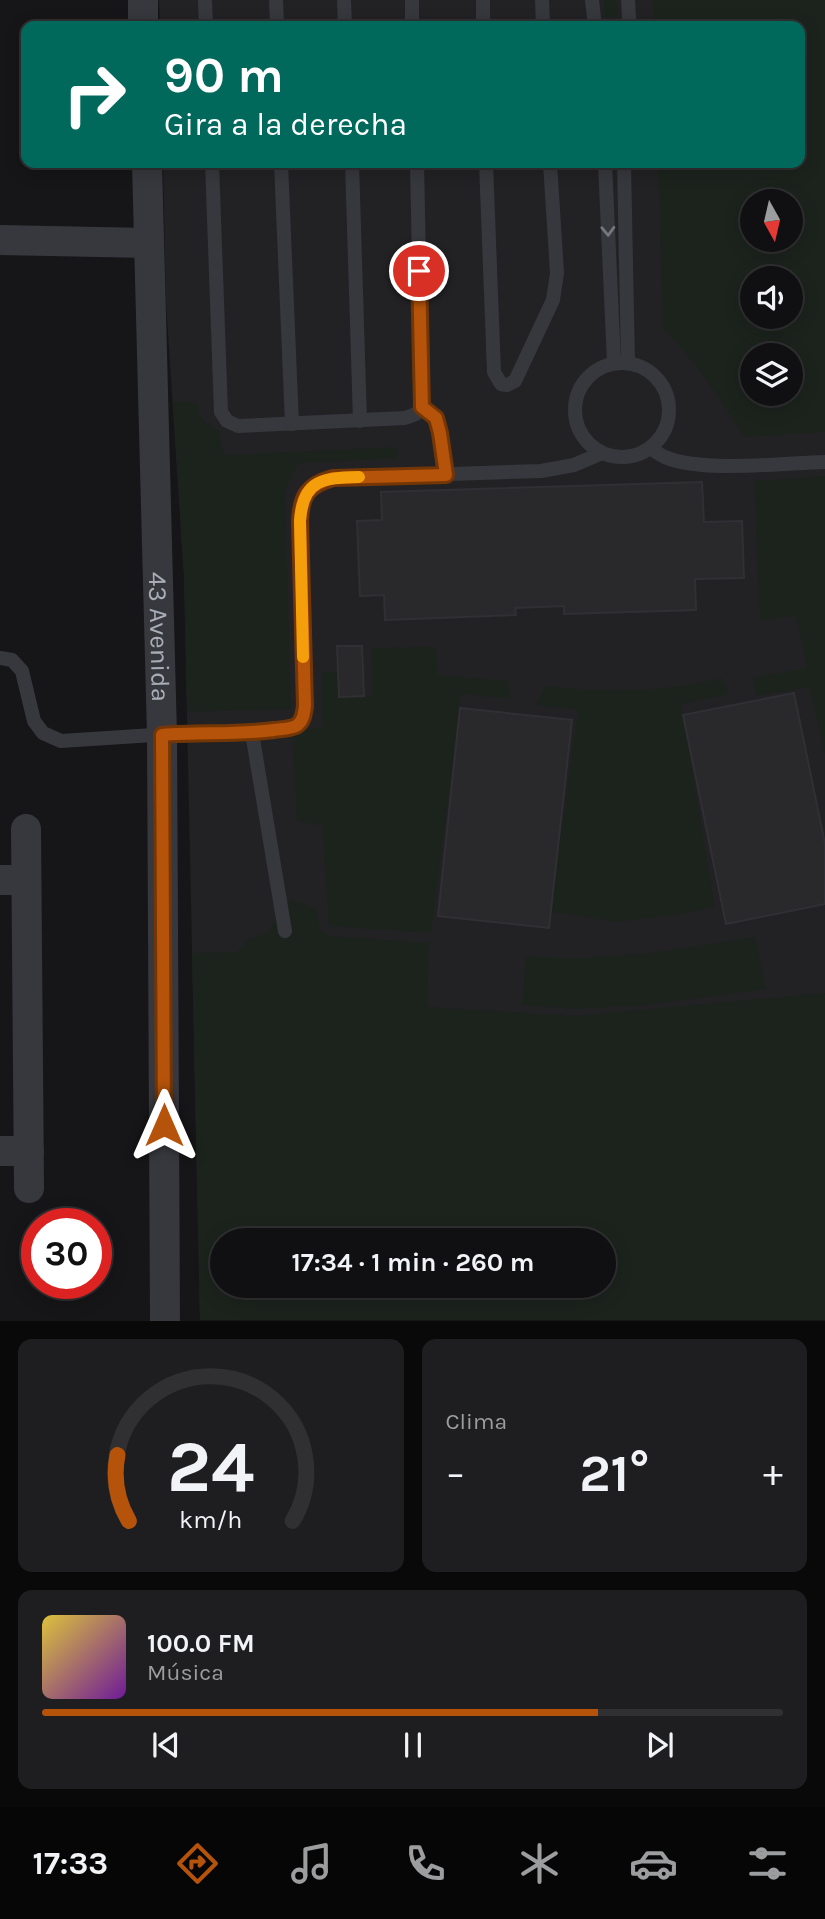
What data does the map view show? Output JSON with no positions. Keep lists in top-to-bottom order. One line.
{"streets":{"street":["43 Avenida"]},"north":"bottom","page":{"turn":["90 m","Gira a la derecha"],"limit":"30","trip":"17:34 · 1 min · 260 m","tile":"Clima","heat":["−","21°","+"],"song":["100.0 FM","Música"],"tabs":"17:33","gauge":["24","km/h"]}}
